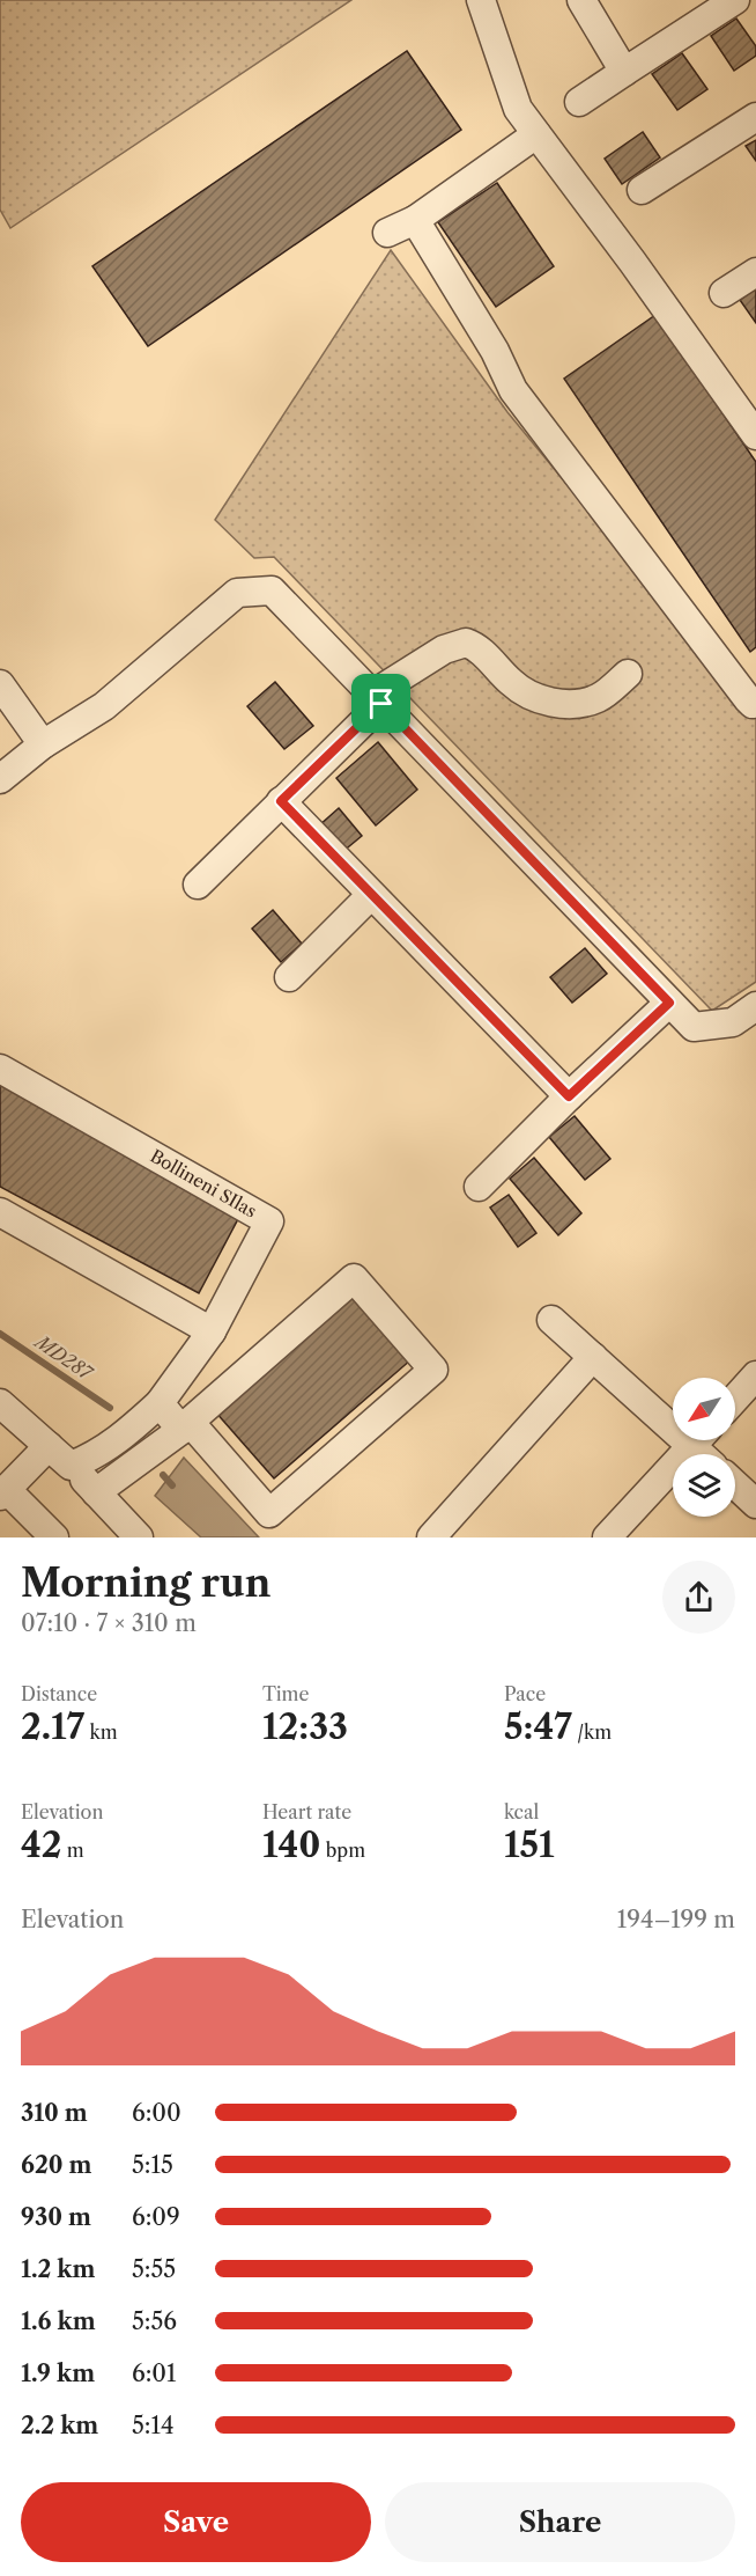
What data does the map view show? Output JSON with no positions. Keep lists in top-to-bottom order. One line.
{"streets":{"street":["Bollineni SIlas"]},"water":["MD287"],"north":"bottom left","page":{"heading":["Morning run","07:10 · 7 × 310 m"],"stats":[["Distance","2.17 km"],["Time","12:33"],["Pace","5:47 /km"],["Elevation","42 m"],["Heart rate","140 bpm"],["kcal","151"]],"chart":["Elevation","194–199 m"],"list":[{"name":"310 m","note":"6:00"},{"name":"620 m","note":"5:15"},{"name":"930 m","note":"6:09"},{"name":"1.2 km","note":"5:55"},{"name":"1.6 km","note":"5:56"},{"name":"1.9 km","note":"6:01"},{"name":"2.2 km","note":"5:14"}],"buttons":["Save","Share"]}}
